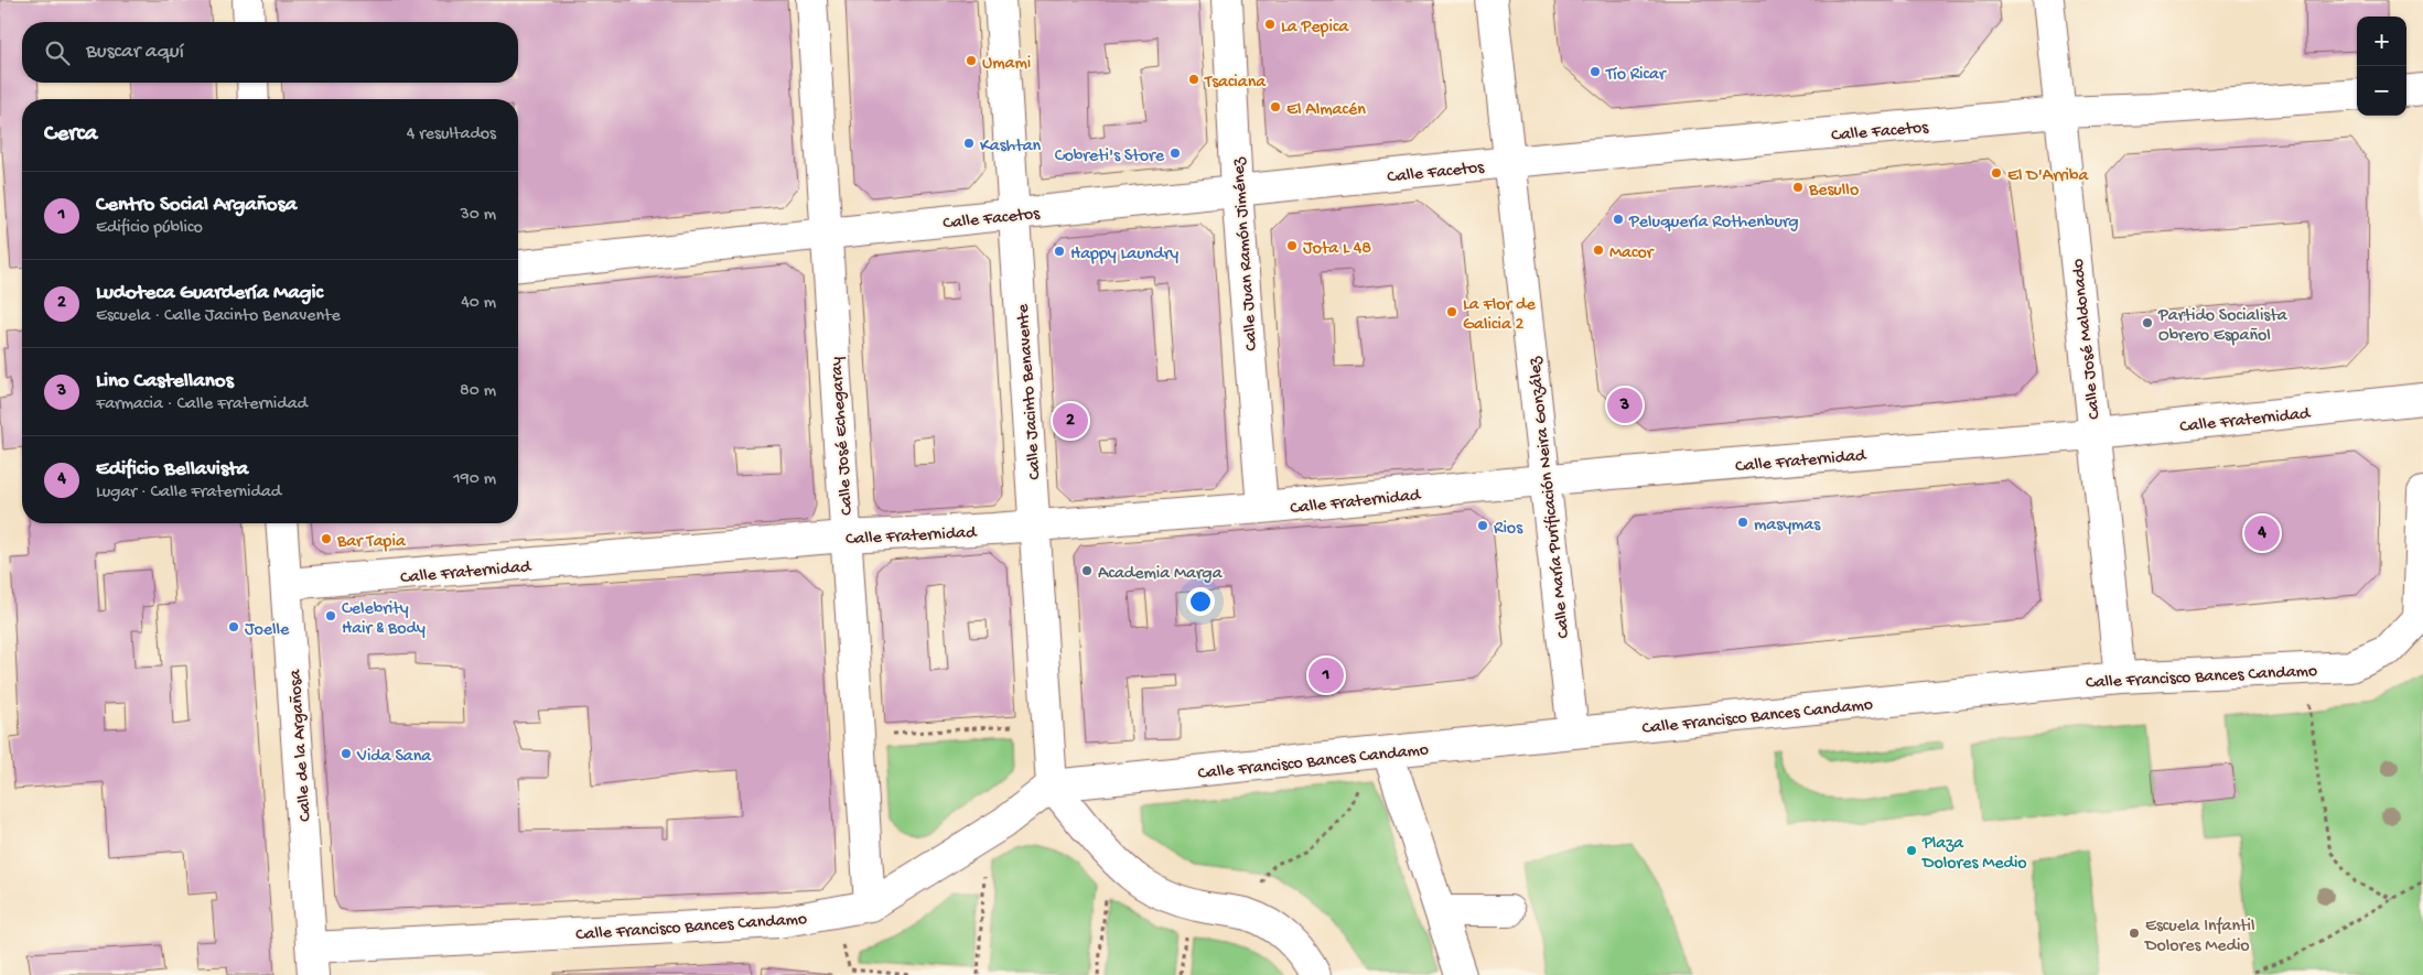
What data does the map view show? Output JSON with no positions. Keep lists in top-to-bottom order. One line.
{"streets":{"street":["Calle Facetos","Calle Juan Ramón Jiménez","Calle José Maldonado","Calle Jacinto Benavente","Calle Fraternidad","Calle José Echegaray","Calle María Purificación Neira González","Calle Francisco Bances Candamo","Calle de la Argañosa"]},"crossings":[["Calle Facetos","Calle Juan Ramón Jiménez"],["Calle Facetos","Calle José Maldonado"],["Calle Facetos","Calle Jacinto Benavente"],["Calle Facetos","Calle José Echegaray"],["Calle Facetos","Calle María Purificación Neira González"],["Calle Juan Ramón Jiménez","Calle Fraternidad"],["Calle José Maldonado","Calle Fraternidad"],["Calle José Maldonado","Calle Francisco Bances Candamo"],["Calle Jacinto Benavente","Calle Fraternidad"],["Calle Jacinto Benavente","Calle Francisco Bances Candamo"],["Calle Fraternidad","Calle José Echegaray"],["Calle Fraternidad","Calle María Purificación Neira González"],["Calle Fraternidad","Calle de la Argañosa"],["Calle José Echegaray","Calle Francisco Bances Candamo"],["Calle María Purificación Neira González","Calle Francisco Bances Candamo"],["Calle Francisco Bances Candamo","Calle de la Argañosa"]],"places":["La Pepica","Umami","Tío Ricar","Tsaciana","El Almacén","Kashtan","Cobreti's Store","El D'Arriba","Besullo","Peluquería Rothenburg","Jota L 48","Macor","Happy Laundry","La Flor de Galicia 2","Partido Socialista Obrero Español","masymas","Rios","Bar Tapia","Academia Marga","Celebrity Hair & Body","Joelle","Vida Sana","Plaza Dolores Medio","Escuela Infantil Dolores Medio"],"page":{"map_buttons":["+","−"],"search":"Buscar aquí","heading":["Cerca","4 resultados"],"list":[{"mark":"1","name":"Centro Social Argañosa","note":"Edificio público","value":"30 m"},{"mark":"2","name":"Ludoteca Guardería Magic","note":"Escuela · Calle Jacinto Benavente","value":"40 m"},{"mark":"3","name":"Lino Castellanos","note":"Farmacia · Calle Fraternidad","value":"80 m"},{"mark":"4","name":"Edificio Bellavista","note":"Lugar · Calle Fraternidad","value":"190 m"}],"pins":["3","2","4","1"]}}
